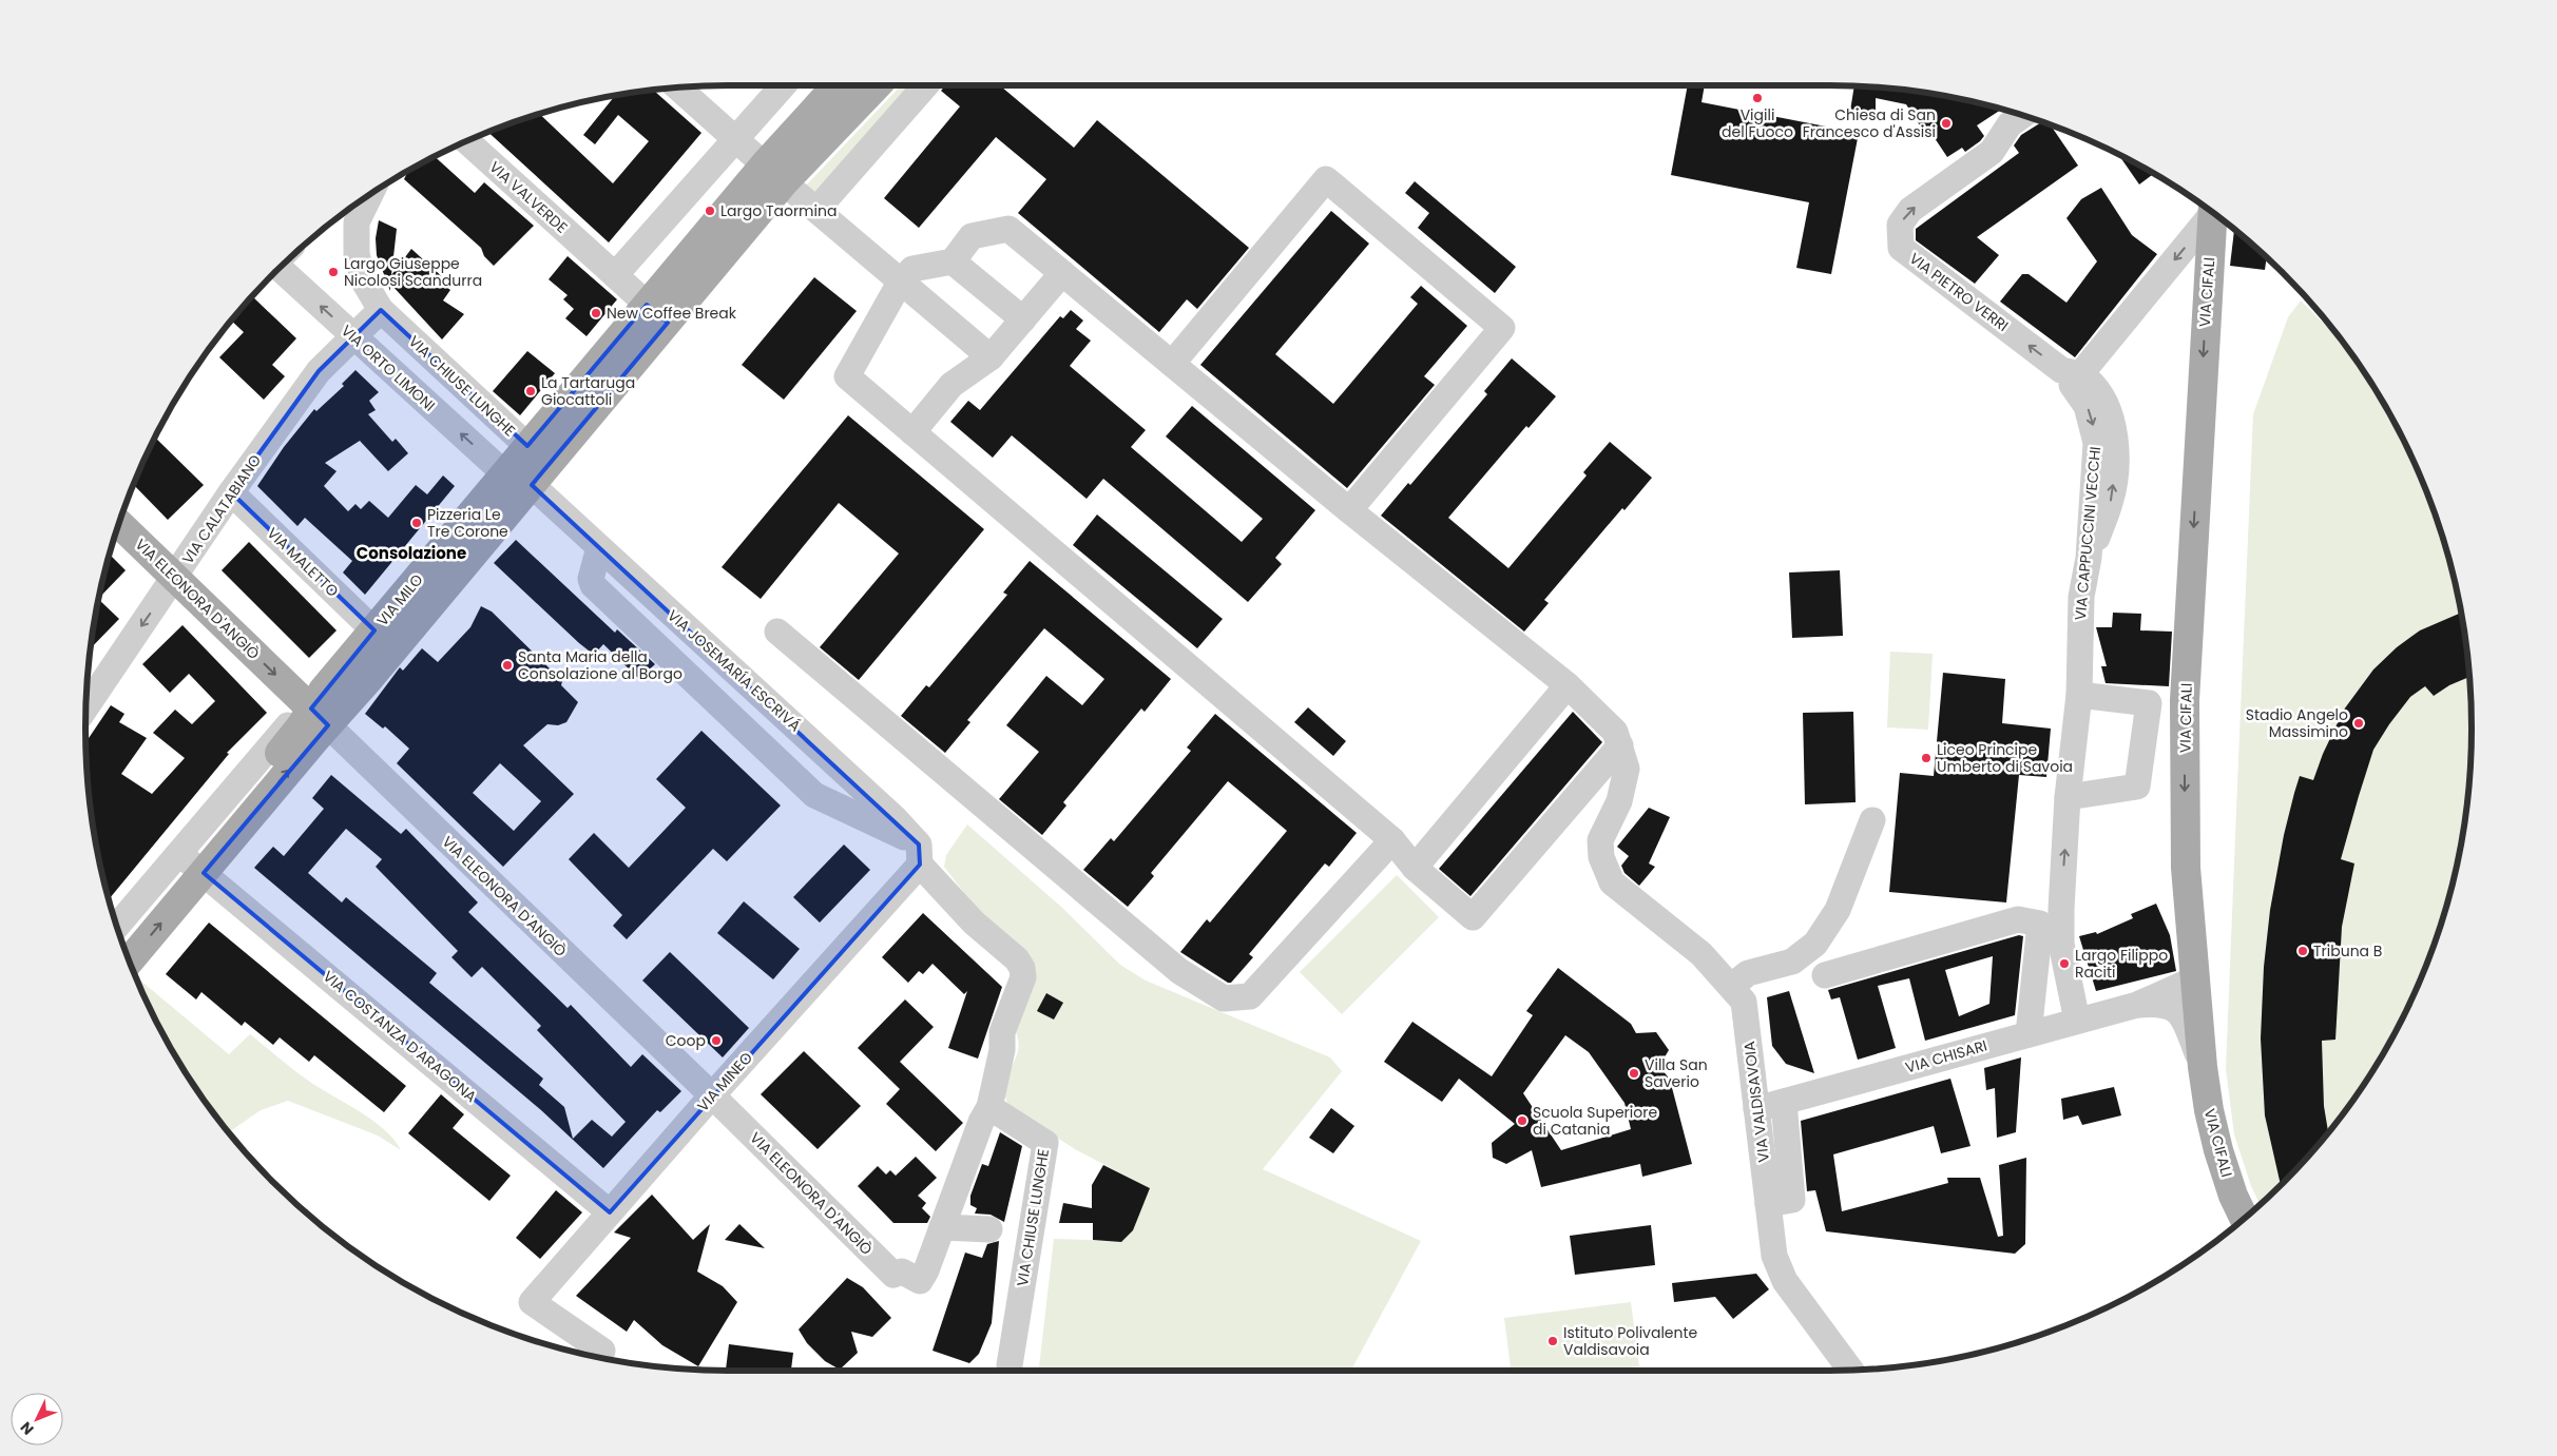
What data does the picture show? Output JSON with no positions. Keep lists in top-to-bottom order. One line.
{"streets":{"main road":["VIA CIFALI","VIA ELEONORA D'ANGIÒ","VIA MILO"],"street":["VIA VALVERDE","VIA PIETRO VERRI","VIA ORTO LIMONI","VIA CHIUSE LUNGHE","VIA CALATABIANO","VIA CAPPUCCINI VECCHI","VIA MALETTO","VIA JOSEMARÍA ESCRIVÁ","VIA COSTANZA D'ARAGONA","VIA CHISARI","VIA MINEO","VIA VALDISAVOIA"]},"crossings":[["VIA VALVERDE","VIA MILO"],["VIA PIETRO VERRI","VIA CAPPUCCINI VECCHI"],["VIA ORTO LIMONI","VIA CALATABIANO"],["VIA ORTO LIMONI","VIA MILO"],["VIA CHIUSE LUNGHE","VIA CALATABIANO"],["VIA CHIUSE LUNGHE","VIA MILO"],["VIA CALATABIANO","VIA MALETTO"],["VIA CALATABIANO","VIA ELEONORA D'ANGIÒ"],["VIA CAPPUCCINI VECCHI","VIA CHISARI"],["VIA MALETTO","VIA MILO"],["VIA ELEONORA D'ANGIÒ","VIA MILO"],["VIA ELEONORA D'ANGIÒ","VIA MINEO"],["VIA MILO","VIA JOSEMARÍA ESCRIVÁ"],["VIA MILO","VIA COSTANZA D'ARAGONA"],["VIA JOSEMARÍA ESCRIVÁ","VIA MINEO"],["VIA COSTANZA D'ARAGONA","VIA MINEO"],["VIA CHISARI","VIA VALDISAVOIA"]],"one_way":["VIA CIFALI","VIA ORTO LIMONI"],"districts":["Consolazione"],"places":["Vigili del Fuoco","Chiesa di San Francesco d'Assisi","Largo Taormina","Largo Giuseppe Nicolosi Scandurra","New Coffee Break","La Tartaruga Giocattoli","Pizzeria Le Tre Corone","Santa Maria della Consolazione al Borgo","Stadio Angelo Massimino","Liceo Principe Umberto di Savoia","Tribuna B","Largo Filippo Raciti","Coop","Villa San Saverio","Scuola Superiore di Catania","Istituto Polivalente Valdisavoia"],"north":"bottom left"}
